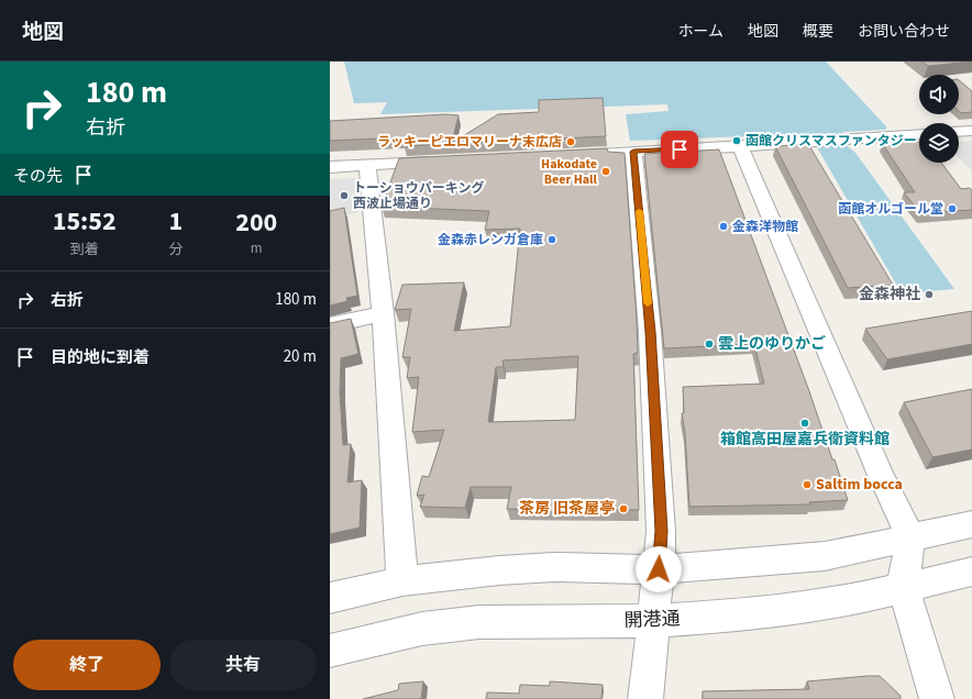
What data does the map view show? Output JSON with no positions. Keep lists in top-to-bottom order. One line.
{"streets":{"street":["開港通"]},"places":["函館クリスマスファンタジー","ラッキーピエロマリーナ末広店","Hakodate Beer Hall","トーショウパーキング 西波止場通り","函館オルゴール堂","金森洋物館","金森赤レンガ倉庫","金森神社","雲上のゆりかご","箱館高田屋嘉兵衛資料館","Saltim bocca","茶房 旧茶屋亭"],"page":{"header":"地図","nav":["ホーム","地図","概要","お問い合わせ"],"turn":["180 m","右折"],"then":"その先","eta":["15:52","到着","1","分","200","m"],"list":[{"name":"右折","value":"180 m"},{"name":"目的地に到着","value":"20 m"}],"buttons":["終了","共有"]}}
